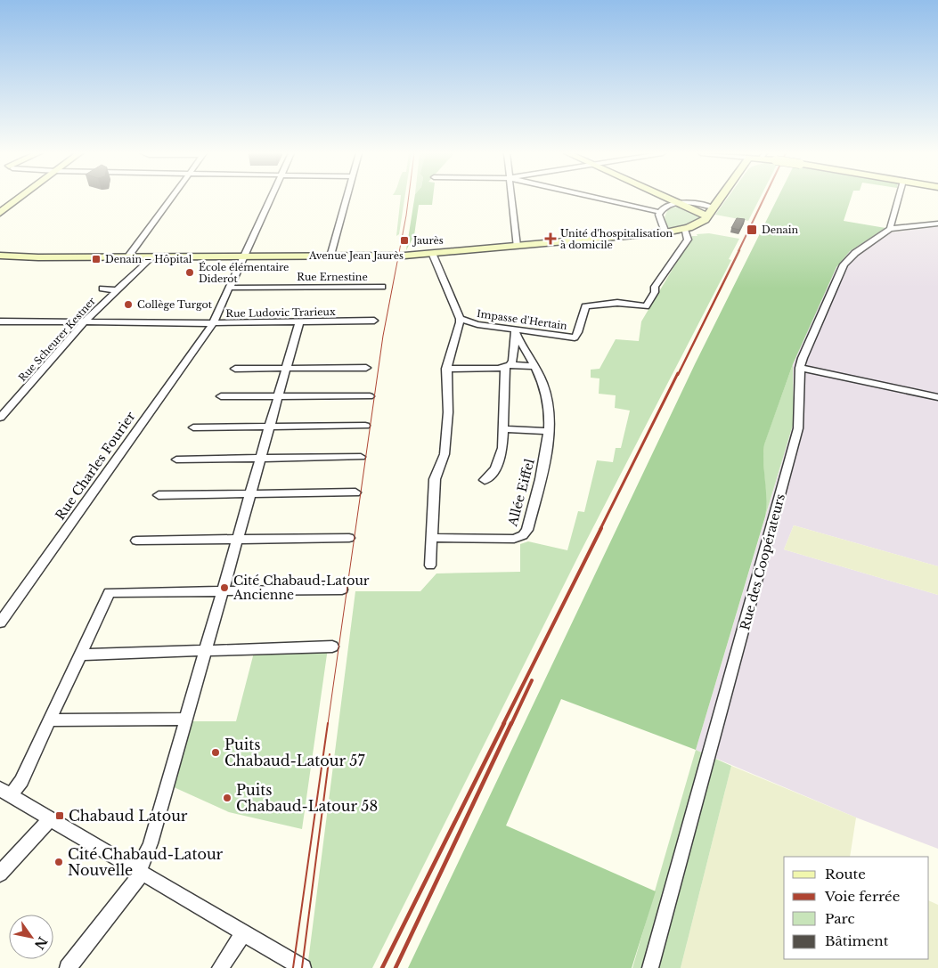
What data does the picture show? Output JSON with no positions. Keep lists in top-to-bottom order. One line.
{"streets":{"street":["Avenue Jean Jaurès","Rue Ernestine","Rue Ludovic Trarieux","Impasse d'Hertain","Rue Scheurer Kestner","Rue Charles Fourier","Allée Eiffel","Rue des Coopérateurs"]},"crossings":[["Avenue Jean Jaurès","Impasse d'Hertain"],["Avenue Jean Jaurès","Rue Scheurer Kestner"],["Avenue Jean Jaurès","Rue Charles Fourier"],["Rue Ernestine","Rue Charles Fourier"],["Rue Ludovic Trarieux","Rue Scheurer Kestner"],["Rue Ludovic Trarieux","Rue Charles Fourier"],["Impasse d'Hertain","Allée Eiffel"]],"places":{"transit":["Denain","Jaurès","Denain – Hôpital","Chabaud Latour"],"health":["Unité d'hospitalisation à domicile"],"other":["École élémentaire Diderot","Collège Turgot","Cité Chabaud-Latour Ancienne","Puits Chabaud-Latour 57","Puits Chabaud-Latour 58","Cité Chabaud-Latour Nouvelle"]},"legend":["Route","Voie ferrée","Parc","Bâtiment"],"north":"bottom right"}
